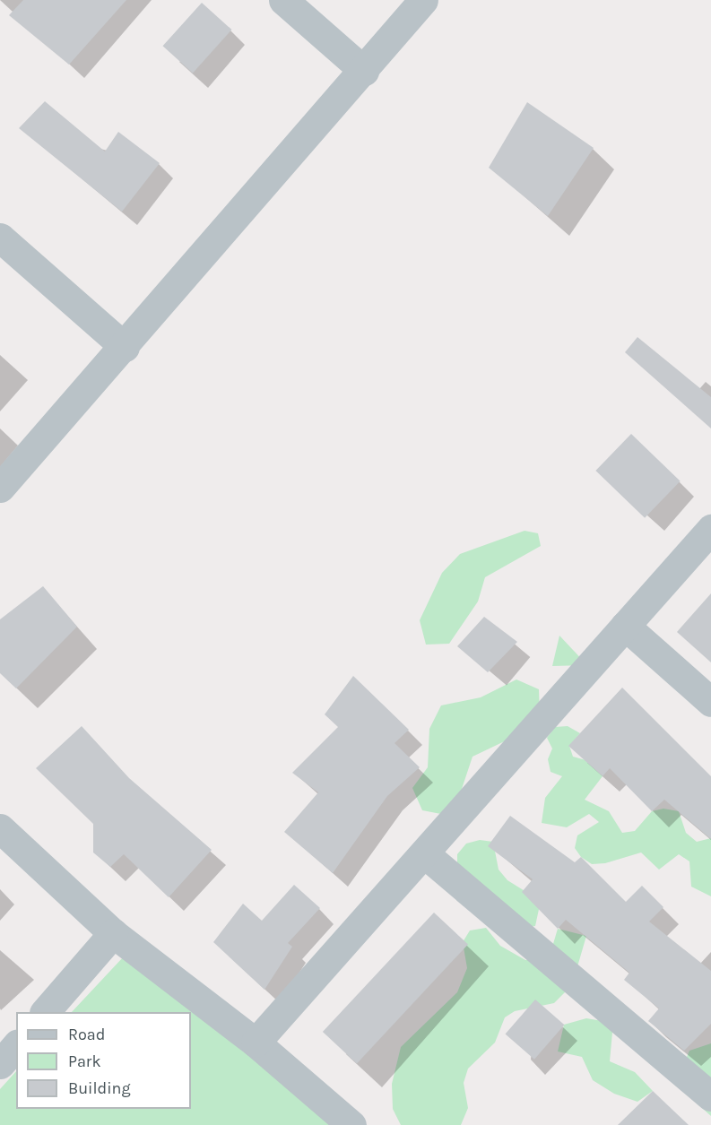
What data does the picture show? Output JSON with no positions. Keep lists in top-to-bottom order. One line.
{"legend":["Road","Park","Building"]}
